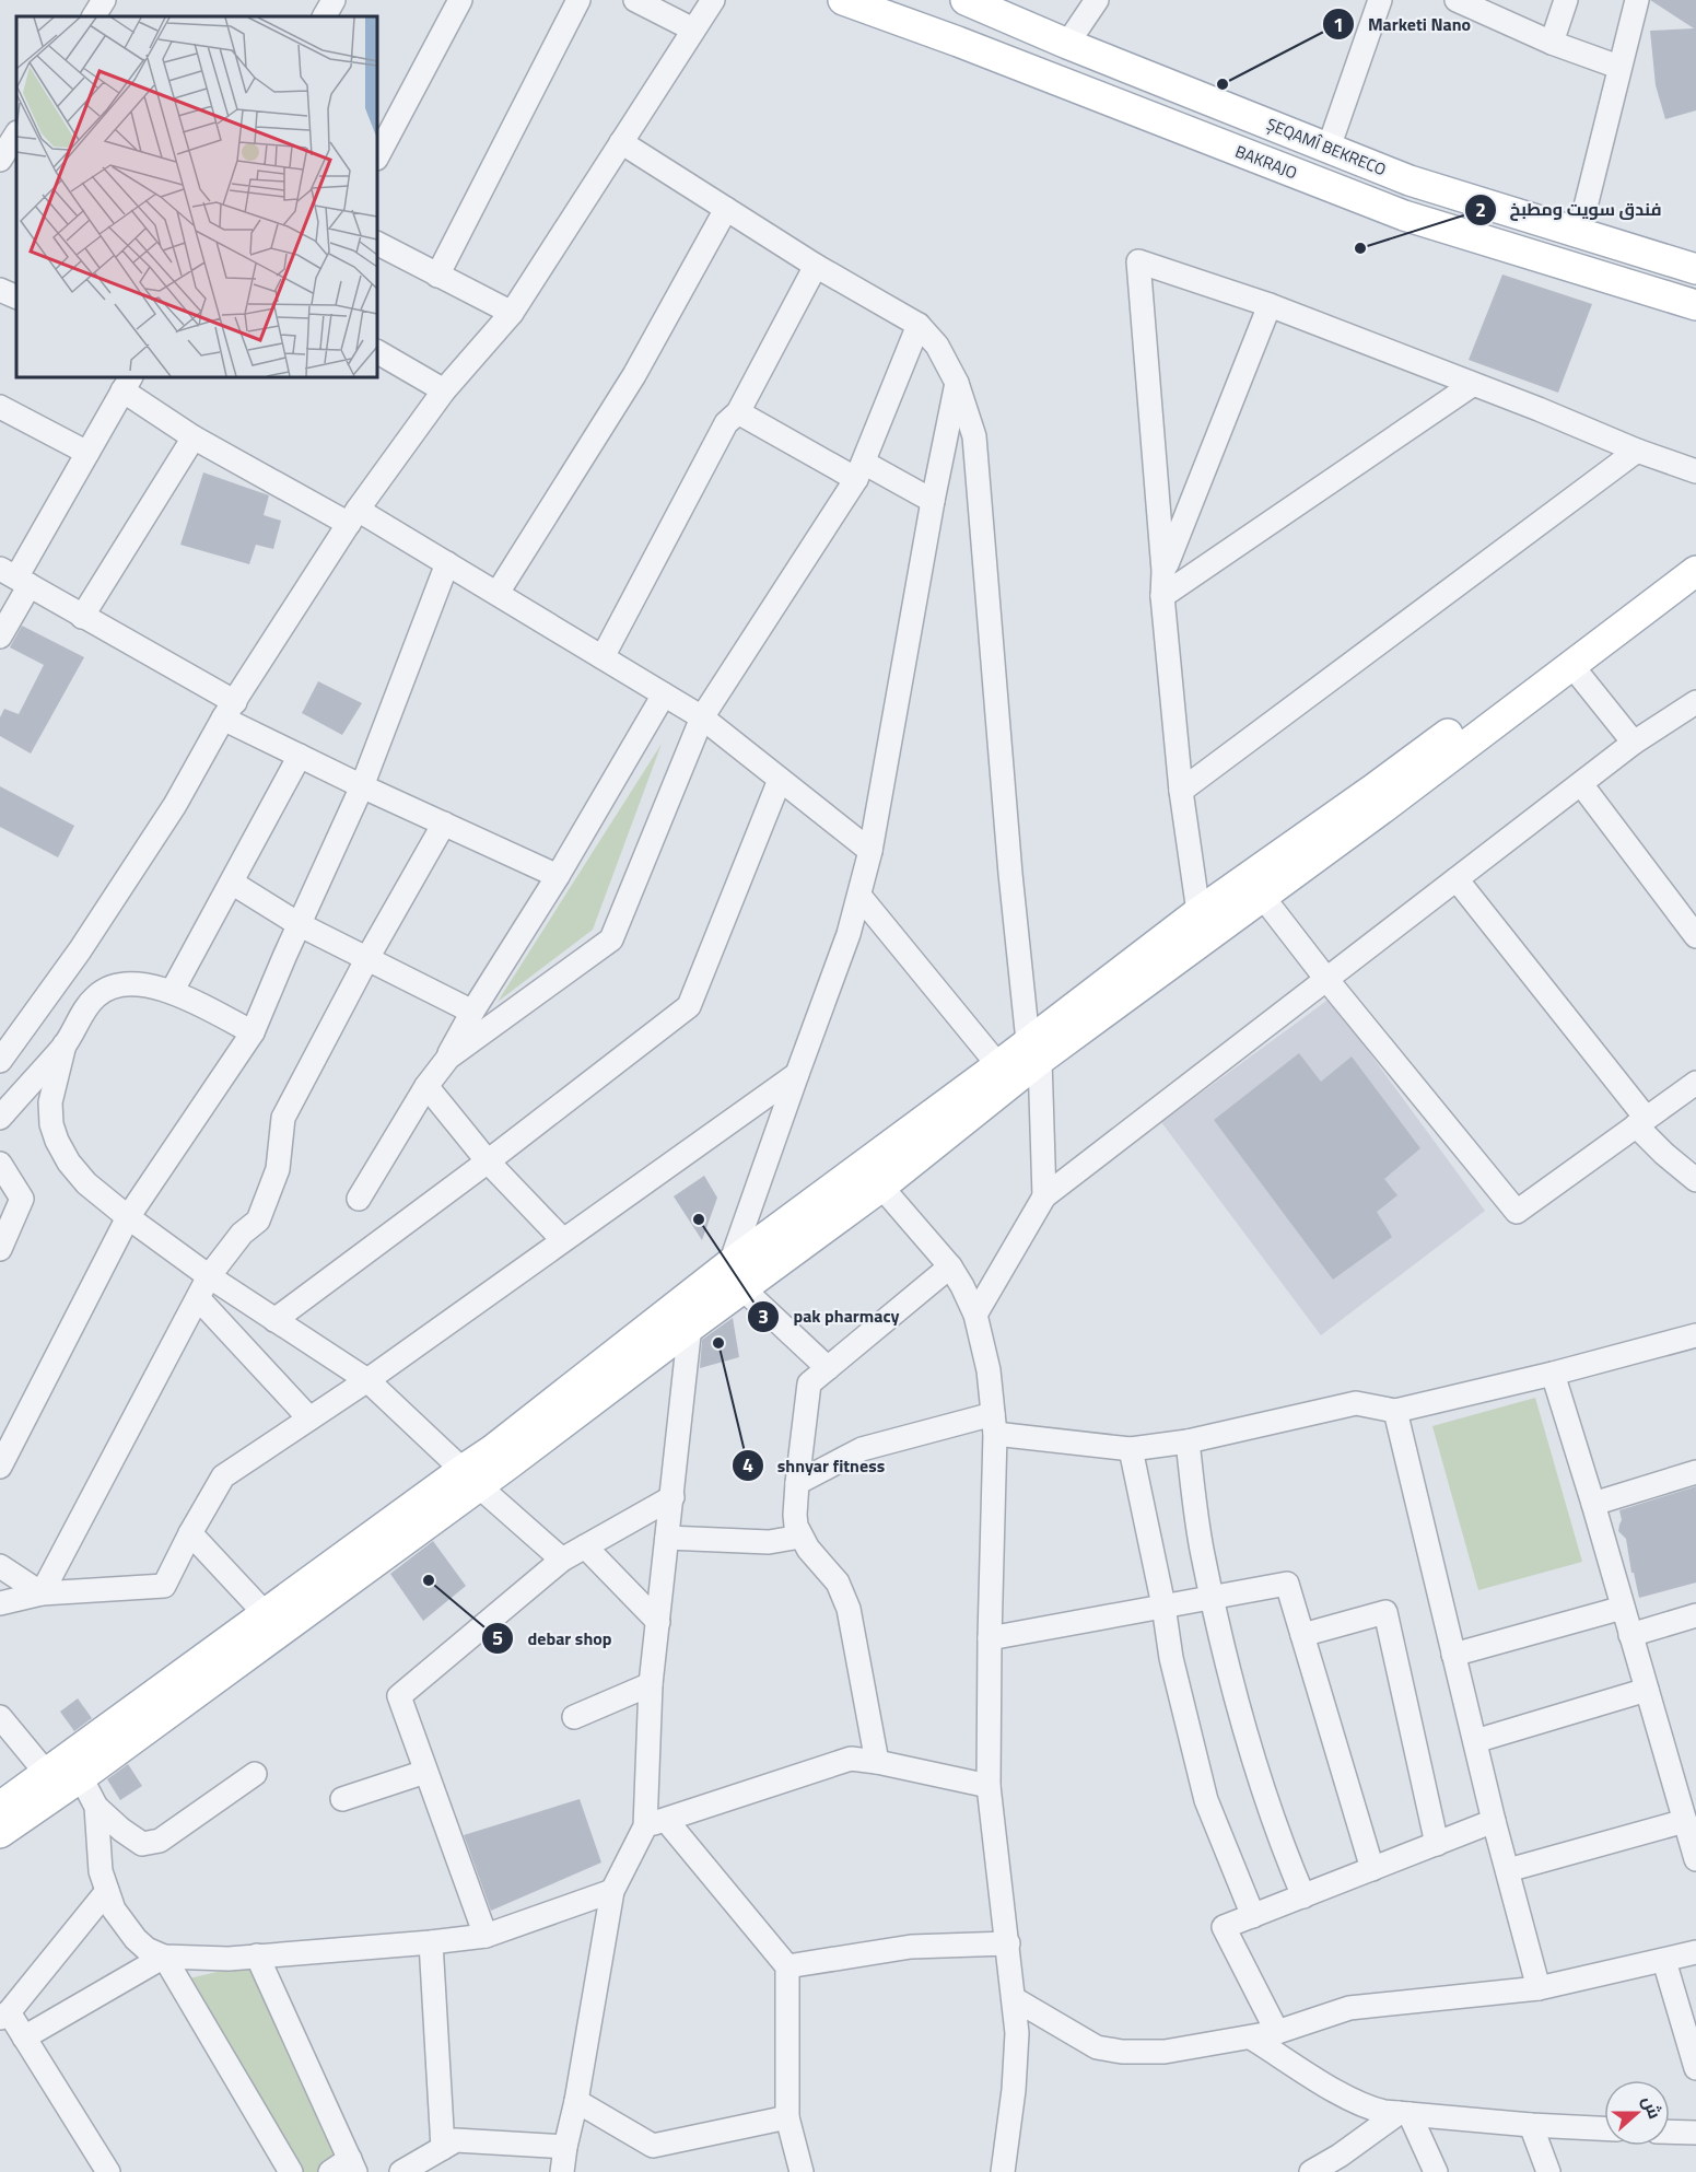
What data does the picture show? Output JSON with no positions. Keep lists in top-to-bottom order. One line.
{"streets":{"main road":["ŞEQAMÎ BEKRECO","BAKRAJO"]},"places":["Marketi Nano","فندق سويت ومطبخ","pak pharmacy","shnyar fitness","debar shop"],"north":"right"}
